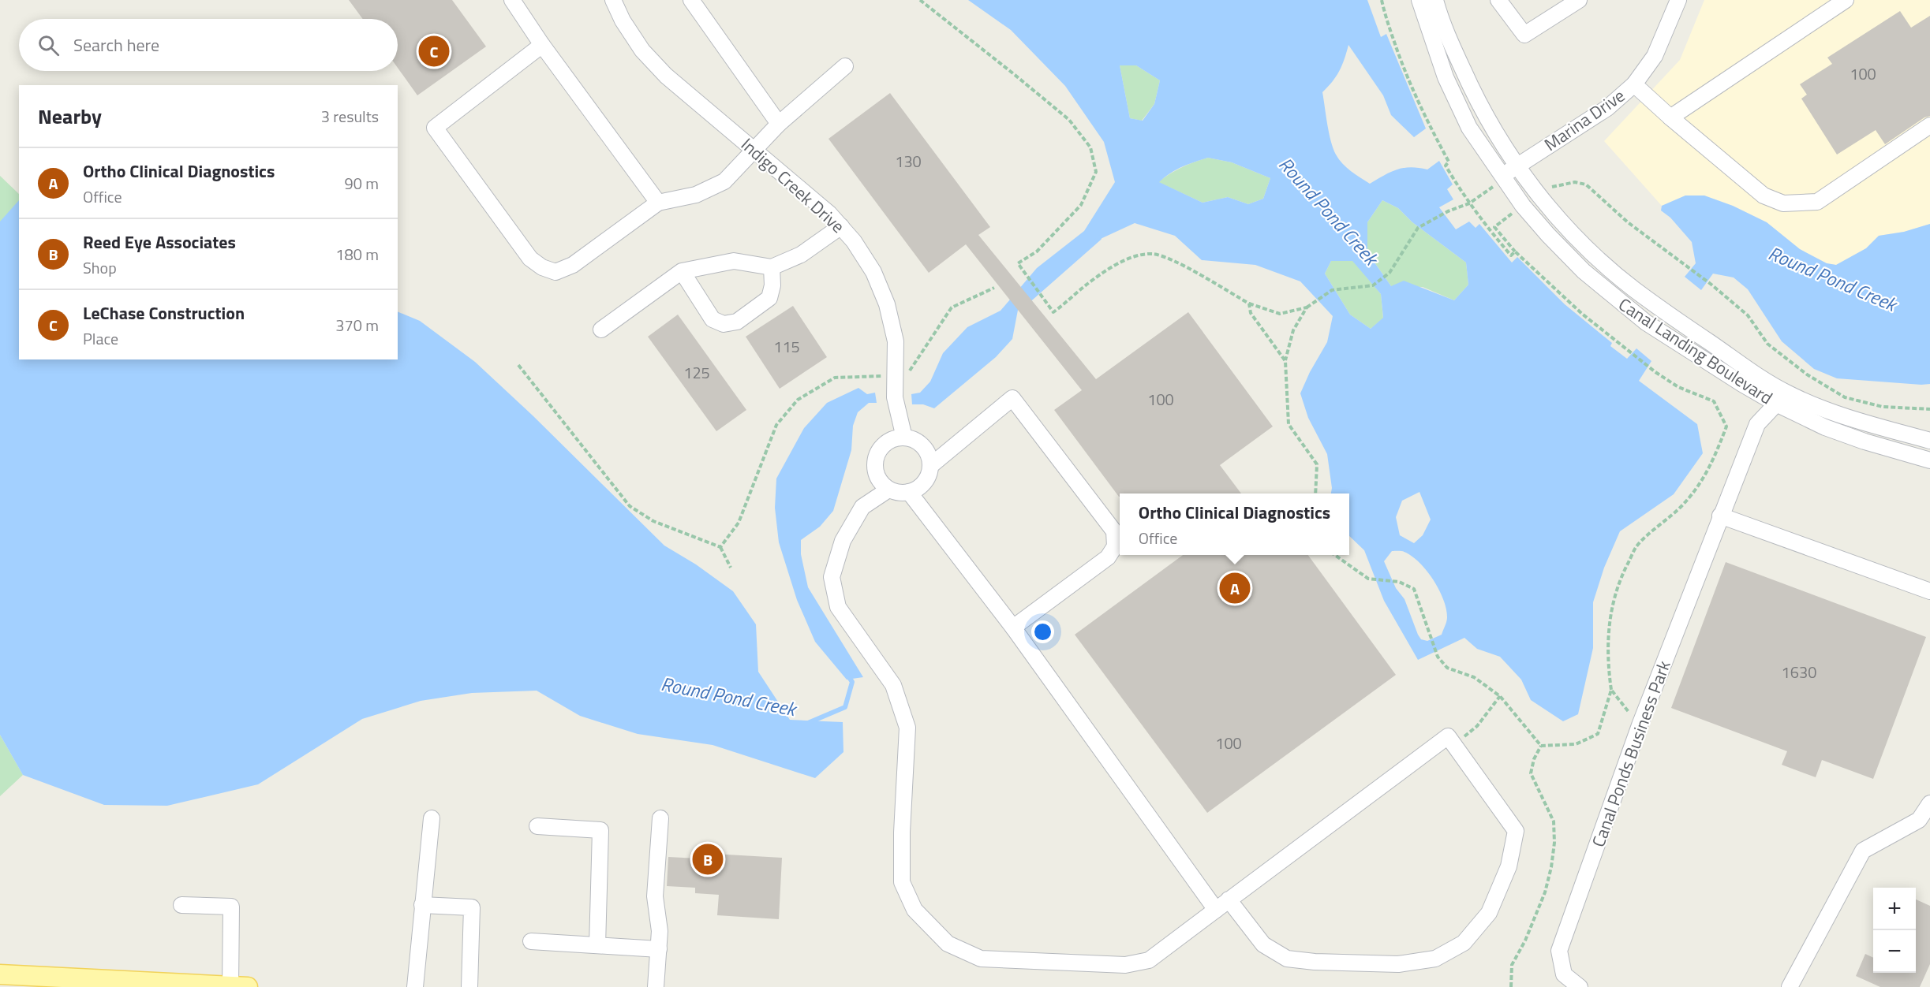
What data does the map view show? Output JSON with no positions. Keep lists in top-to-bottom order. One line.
{"streets":{"street":["Marina Drive","Indigo Creek Drive","Canal Landing Boulevard","Canal Ponds Business Park"]},"crossings":[["Marina Drive","Canal Landing Boulevard"],["Canal Landing Boulevard","Canal Ponds Business Park"]],"water":["Round Pond Creek"],"house_numbers":["100","130","115","125","100","1630","100"],"page":{"search":"Search here","pins":["C","A","B"],"heading":["Nearby","3 results"],"list":[{"mark":"A","name":"Ortho Clinical Diagnostics","note":"Office","value":"90 m"},{"mark":"B","name":"Reed Eye Associates","note":"Shop","value":"180 m"},{"mark":"C","name":"LeChase Construction","note":"Place","value":"370 m"}],"popup":["Ortho Clinical Diagnostics","Office"],"map_buttons":["+","−"]}}
